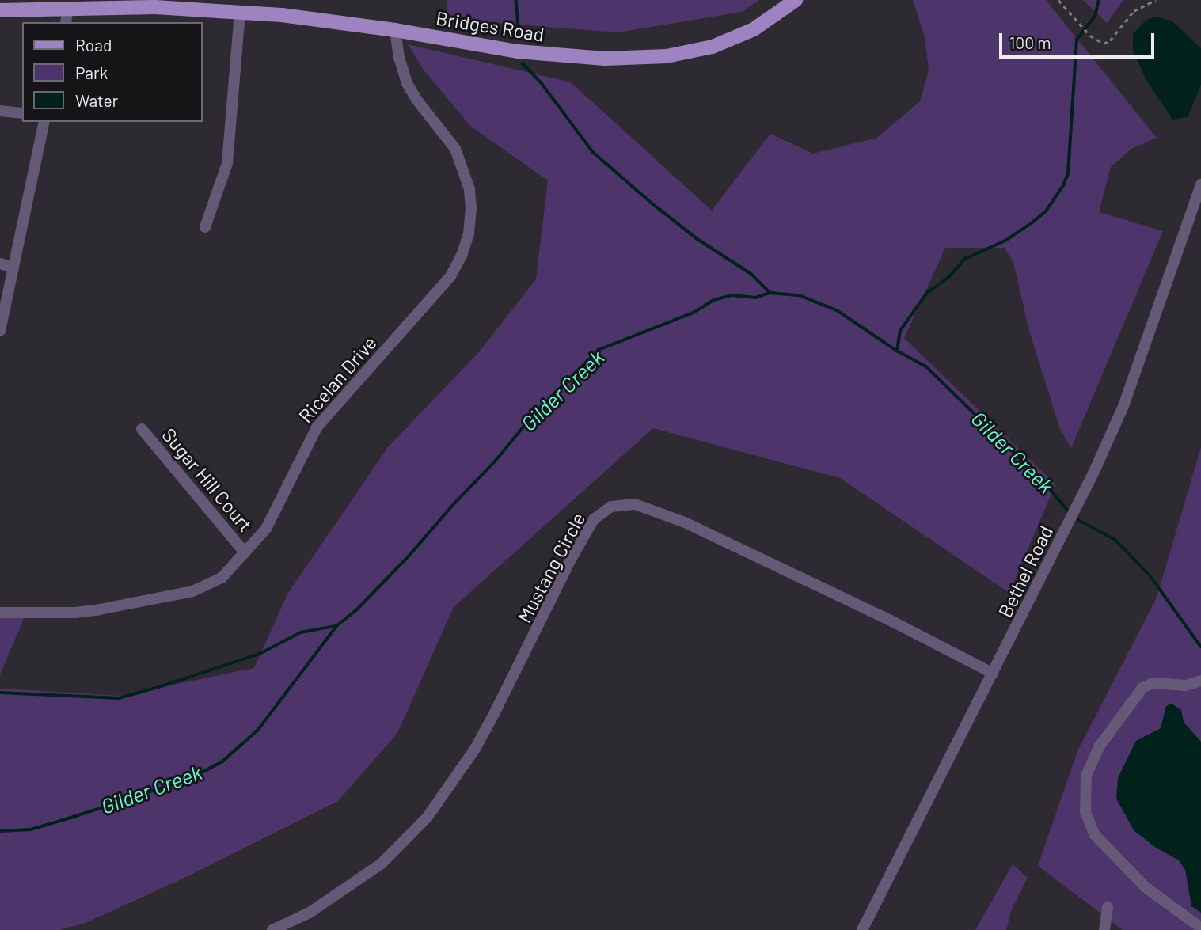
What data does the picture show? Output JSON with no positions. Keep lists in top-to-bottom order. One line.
{"streets":{"main road":["Bridges Road"],"street":["Ricelan Drive","Sugar Hill Court","Mustang Circle","Bethel Road"]},"crossings":[["Bridges Road","Ricelan Drive"],["Ricelan Drive","Sugar Hill Court"],["Mustang Circle","Bethel Road"]],"water":["Gilder Creek"],"legend":["Road","Park","Water"],"scale_bar":"100 m"}
